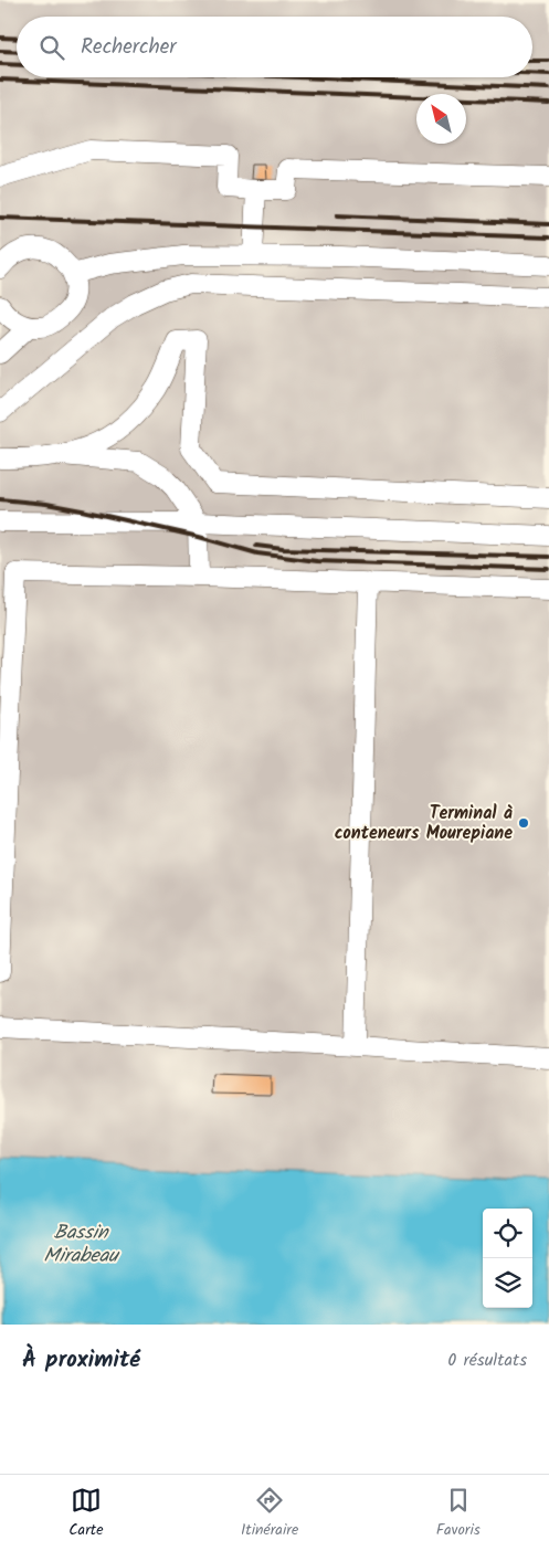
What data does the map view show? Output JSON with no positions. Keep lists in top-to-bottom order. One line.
{"water":["Bassin Mirabeau"],"places":["Terminal à conteneurs Mourepiane"],"north":"top left","page":{"search":"Rechercher","heading":["À proximité","0 résultats"],"nav":["Carte","Itinéraire","Favoris"]}}
